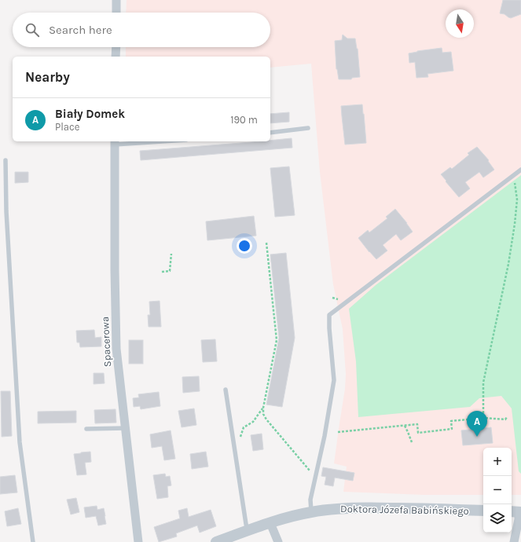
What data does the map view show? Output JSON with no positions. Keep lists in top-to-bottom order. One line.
{"streets":{"street":["Spacerowa","Doktora Józefa Babińskiego"]},"north":"bottom","page":{"search":"Search here","heading":"Nearby","list":[{"mark":"A","name":"Biały Domek","note":"Place","value":"190 m"}],"pins":"A","map_buttons":["+","−"]}}
